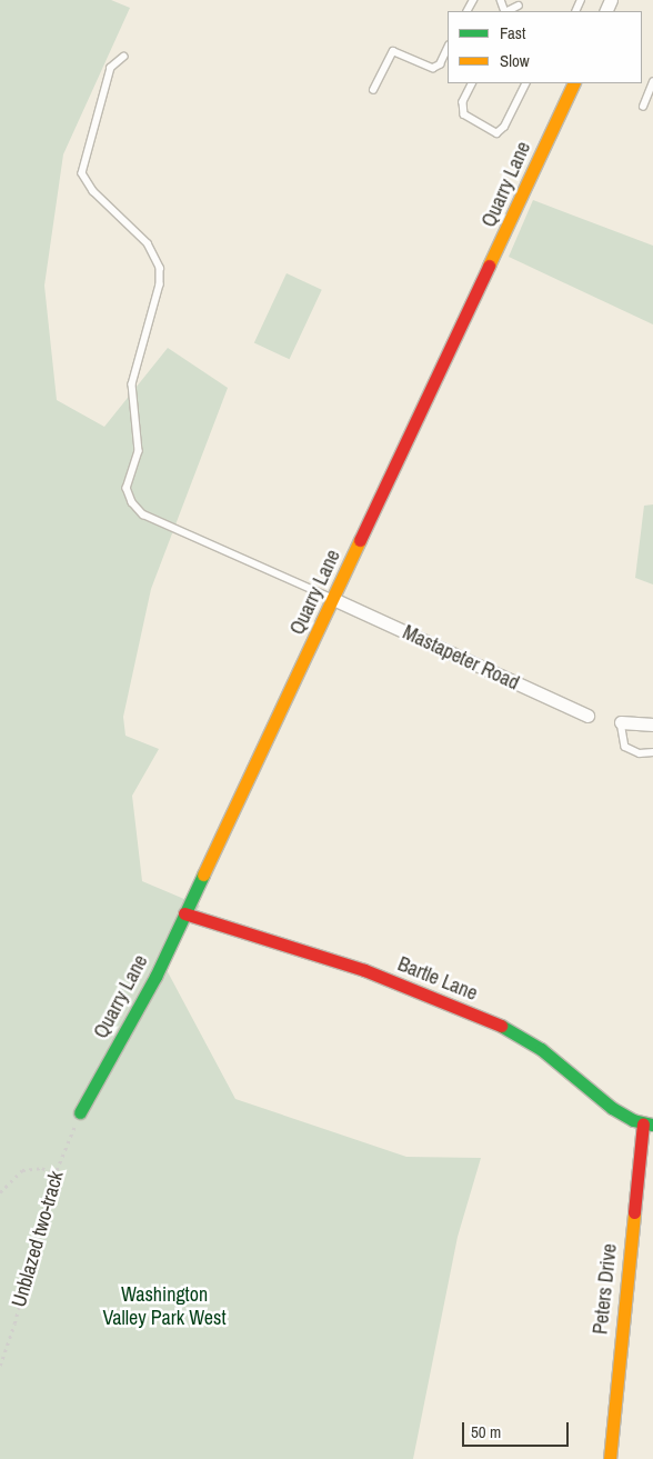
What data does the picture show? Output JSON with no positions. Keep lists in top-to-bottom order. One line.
{"streets":{"street":["Quarry Lane","Mastapeter Road","Bartle Lane","Peters Drive"],"path":["Unblazed two-track"]},"crossings":[["Quarry Lane","Mastapeter Road"],["Quarry Lane","Bartle Lane"],["Quarry Lane","Unblazed two-track"],["Bartle Lane","Peters Drive"]],"parks":["Washington Valley Park West"],"legend":["Fast","Slow"],"scale_bar":"50 m"}
